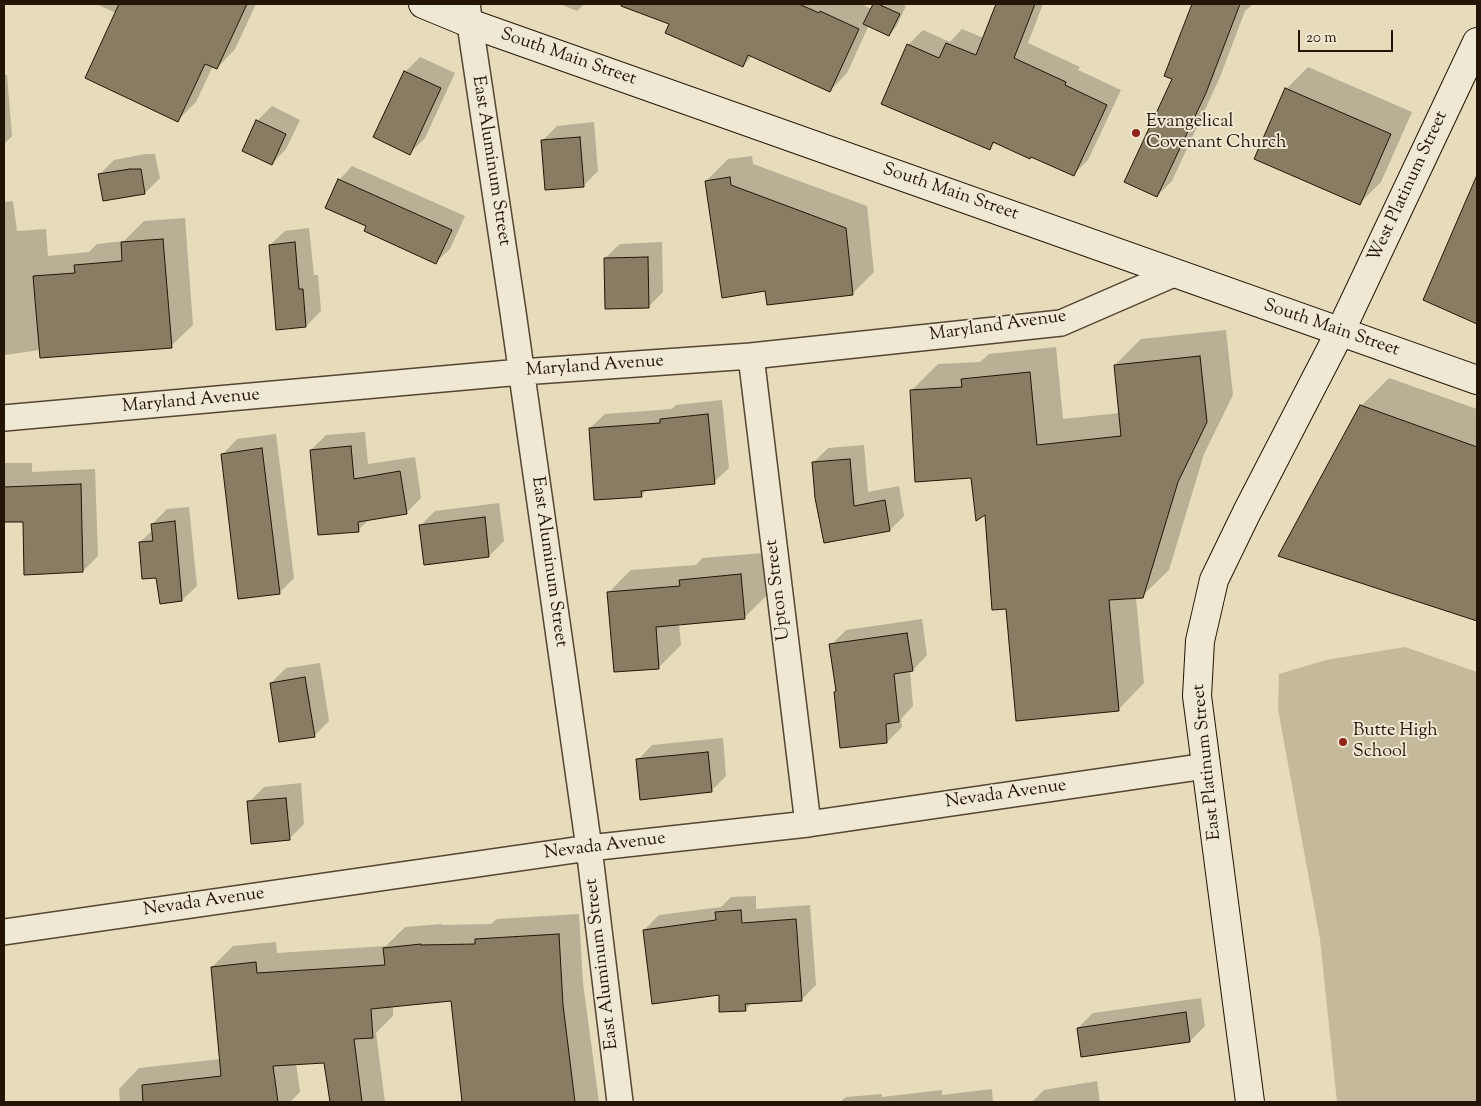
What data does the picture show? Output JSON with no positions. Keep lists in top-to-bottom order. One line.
{"streets":{"street":["South Main Street","East Aluminum Street","West Platinum Street","Maryland Avenue","Upton Street","East Platinum Street","Nevada Avenue"]},"crossings":[["South Main Street","East Aluminum Street"],["South Main Street","West Platinum Street"],["South Main Street","Maryland Avenue"],["South Main Street","East Platinum Street"],["East Aluminum Street","Maryland Avenue"],["East Aluminum Street","Nevada Avenue"],["West Platinum Street","East Platinum Street"],["Maryland Avenue","Upton Street"],["Upton Street","Nevada Avenue"],["East Platinum Street","Nevada Avenue"]],"places":["Evangelical Covenant Church","Butte High School"],"scale_bar":"20 m"}
